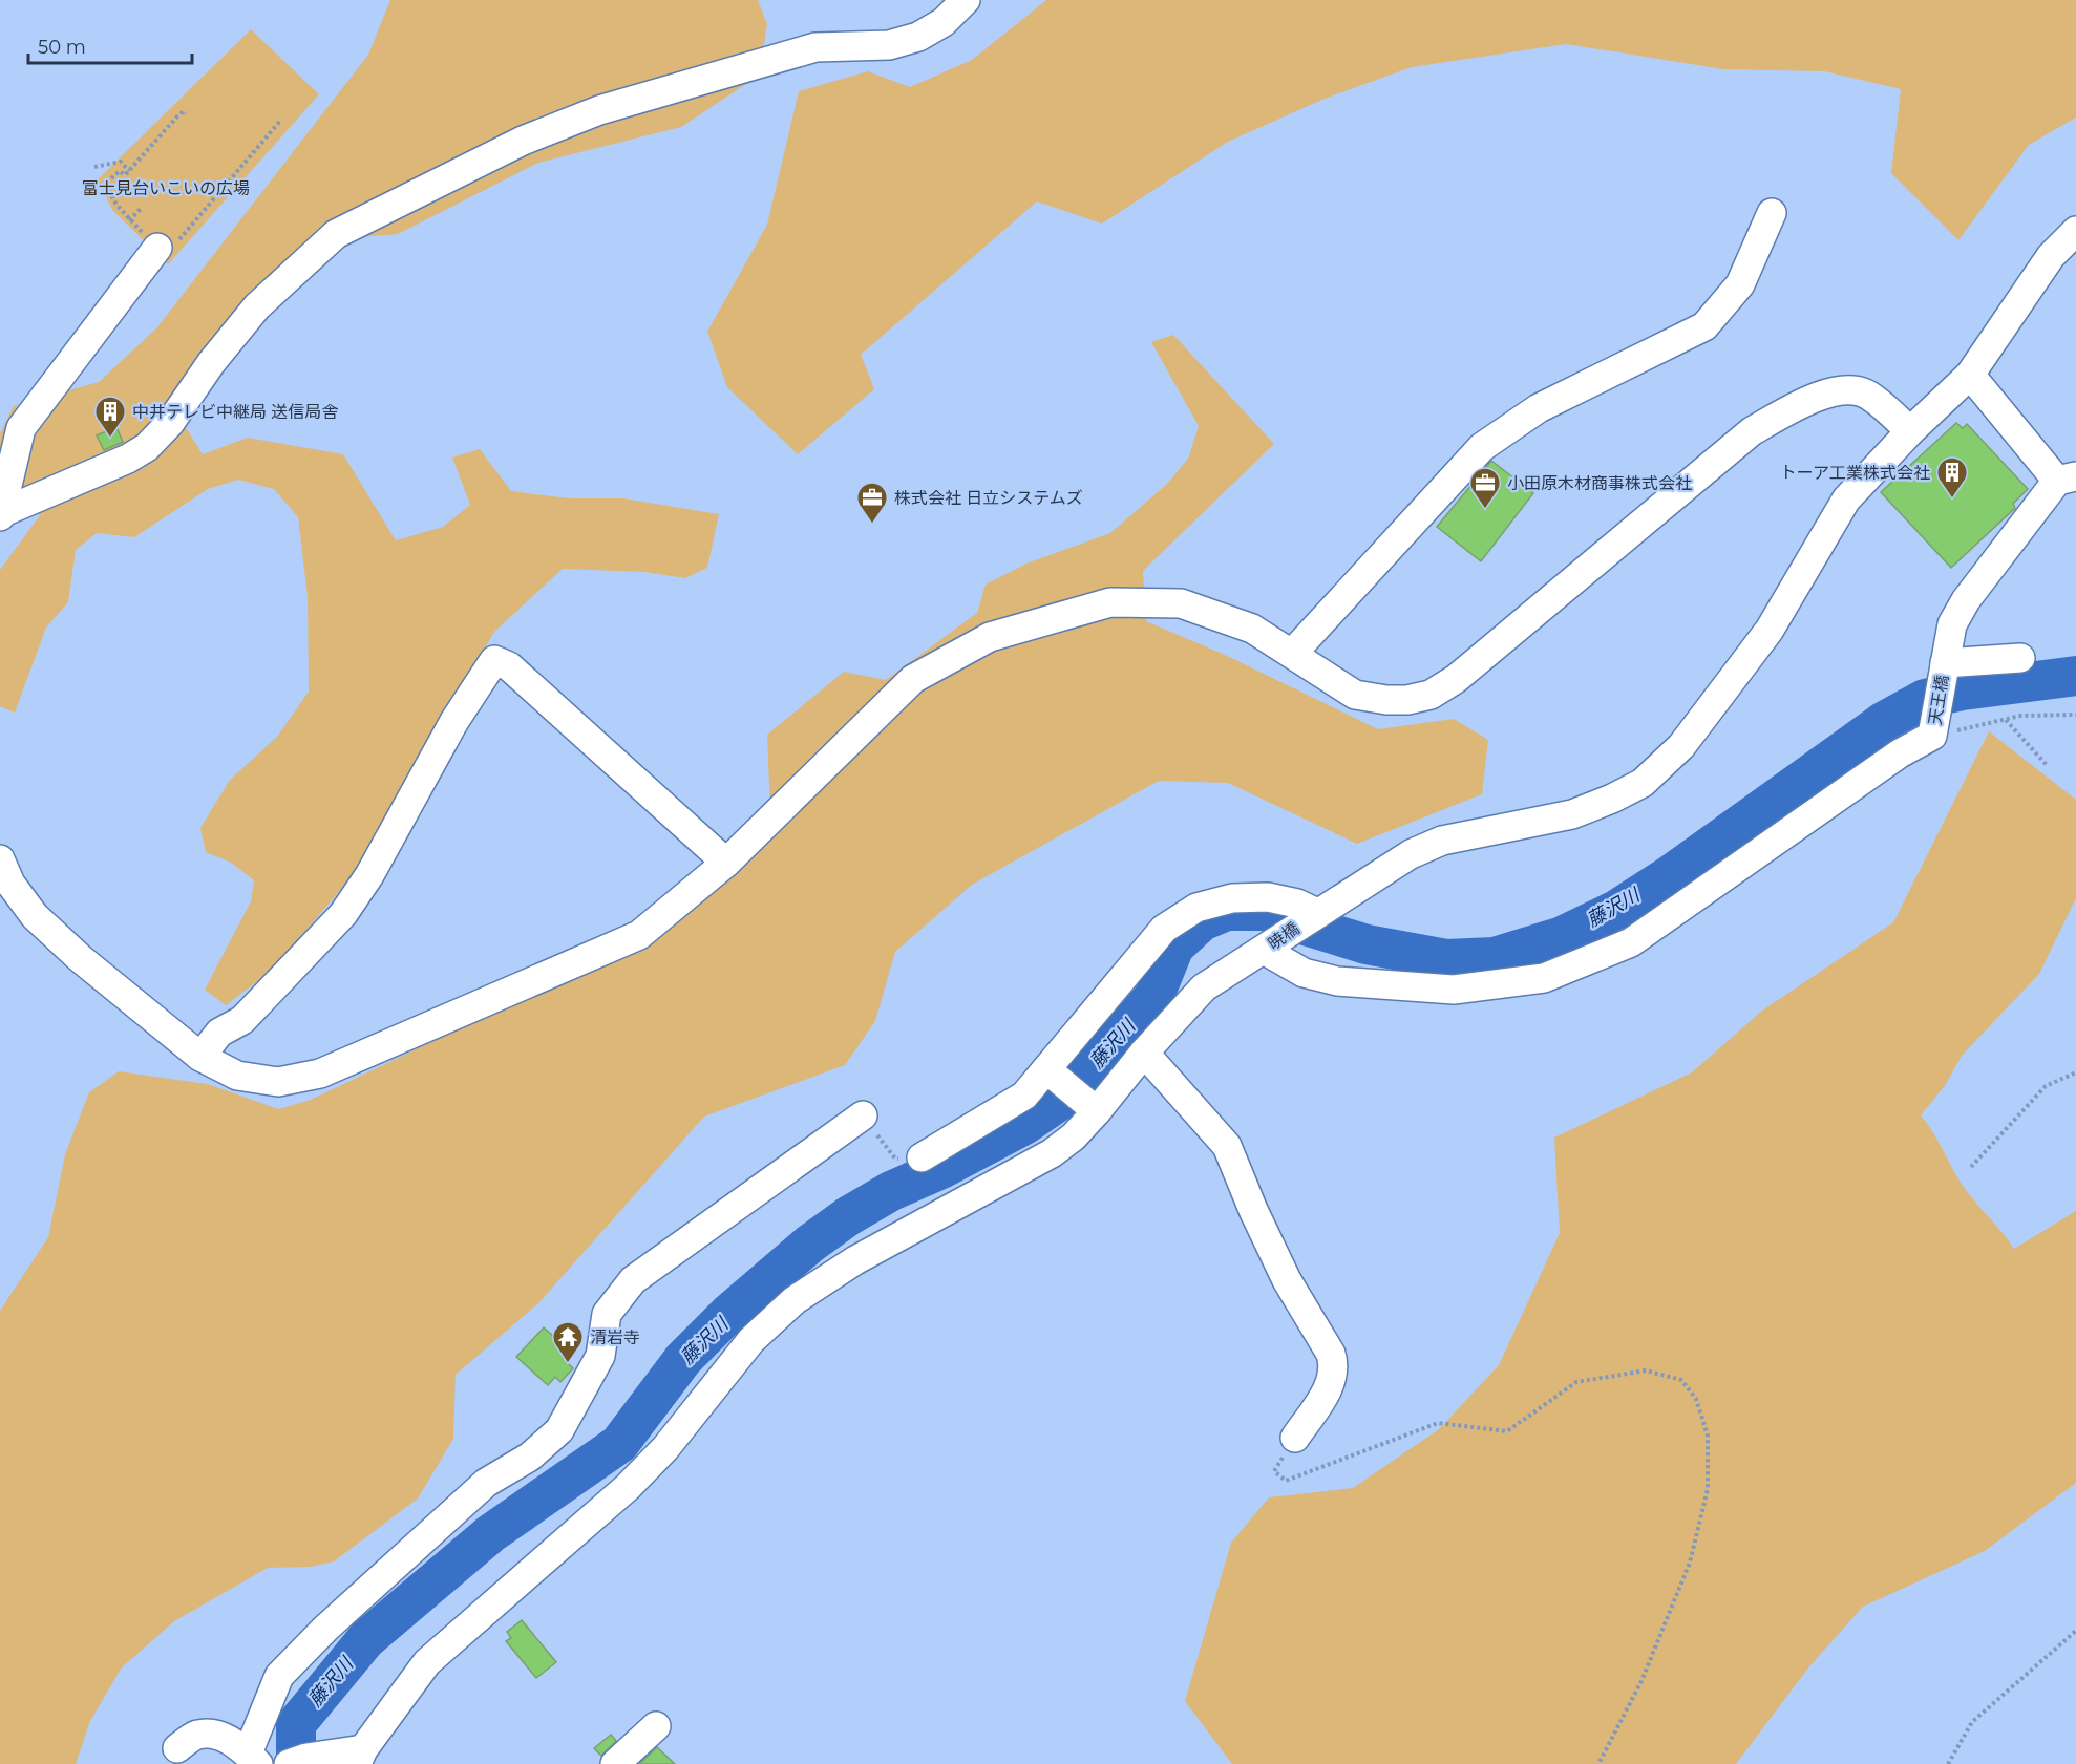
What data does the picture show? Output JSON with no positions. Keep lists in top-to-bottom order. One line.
{"streets":{"street":["天王橋","暁橋"]},"water":["藤沢川"],"parks":["富士見台いこいの広場"],"places":{"building":["中井テレビ中継局 送信局舎","トーア工業株式会社"],"office":["小田原木材商事株式会社","株式会社 日立システムズ"],"temple":["清岩寺"]},"scale_bar":"50 m"}
